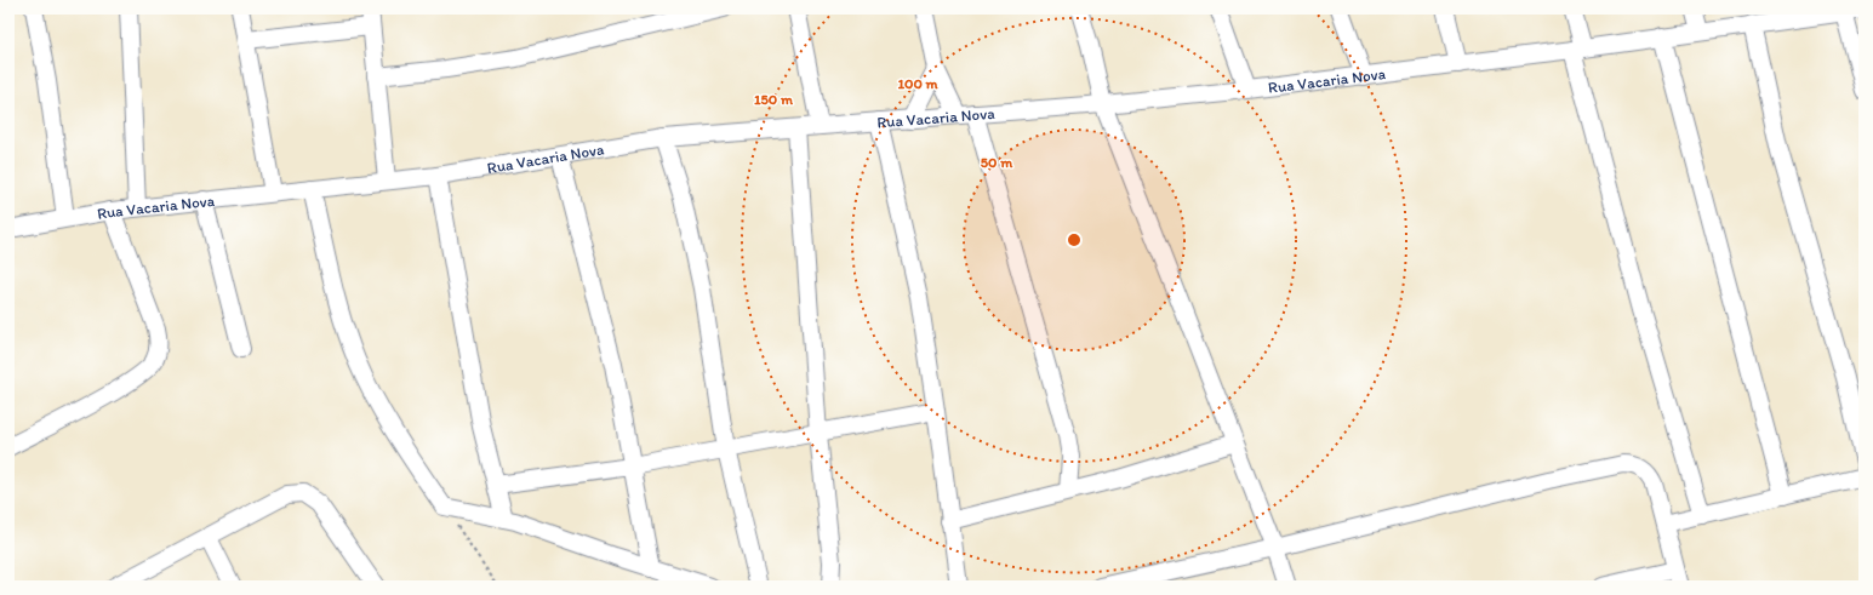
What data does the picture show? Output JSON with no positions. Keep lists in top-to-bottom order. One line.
{"streets":{"street":["Rua Vacaria Nova"]},"rings":["100 m","150 m","50 m"]}
